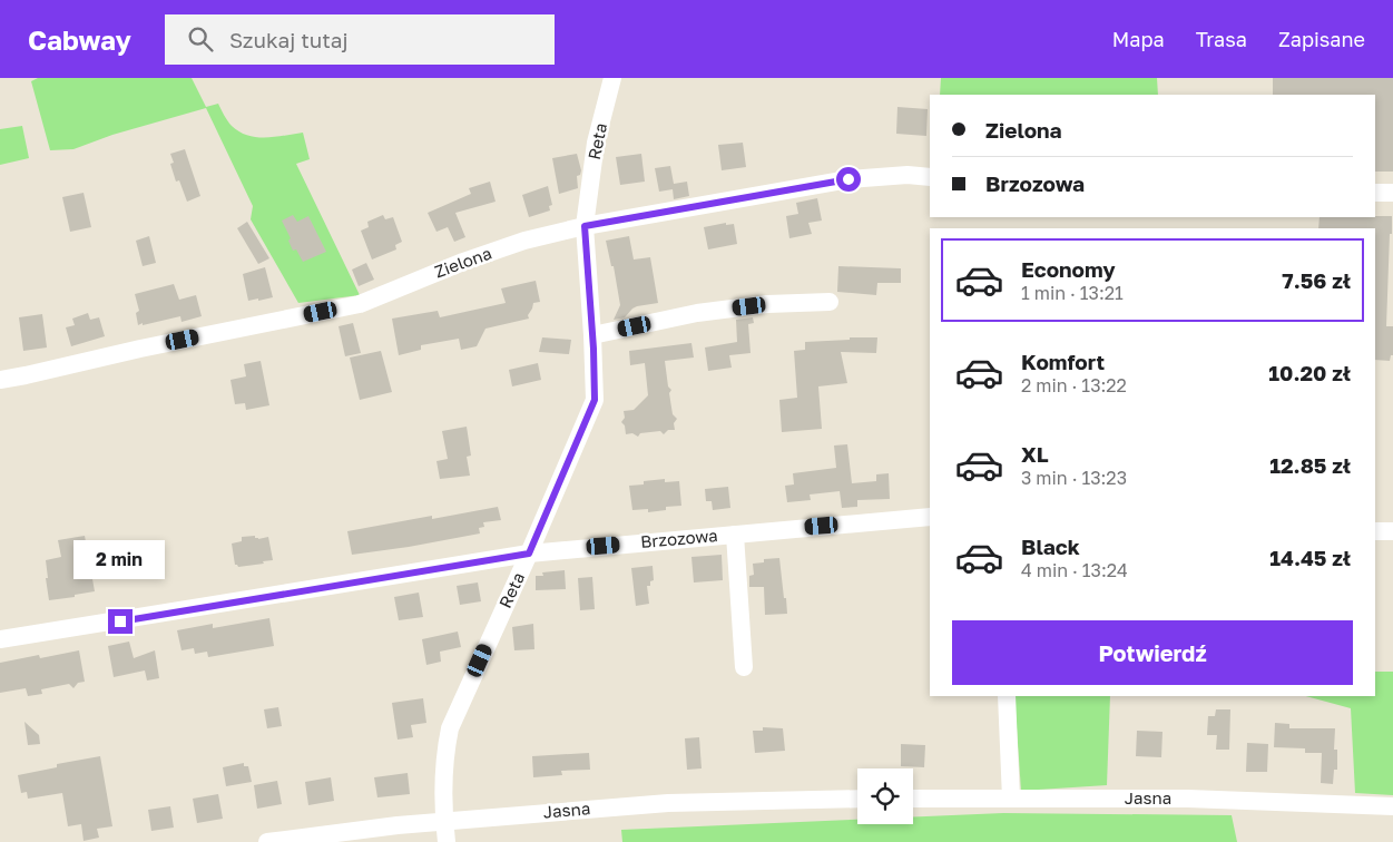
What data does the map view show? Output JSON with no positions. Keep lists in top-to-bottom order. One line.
{"streets":{"street":["Reta","Zielona","Brzozowa","Jasna"]},"crossings":[["Reta","Zielona"],["Reta","Brzozowa"],["Reta","Jasna"]],"page":{"header":"Cabway","search":"Szukaj tutaj","nav":["Mapa","Trasa","Zapisane"],"banner":["Zielona","Brzozowa"],"list":[{"name":"Economy","note":"1 min · 13:21","value":"7.56 zł"},{"name":"Komfort","note":"2 min · 13:22","value":"10.20 zł"},{"name":"XL","note":"3 min · 13:23","value":"12.85 zł"},{"name":"Black","note":"4 min · 13:24","value":"14.45 zł"}],"bubble":"2 min","buttons":"Potwierdź"}}
